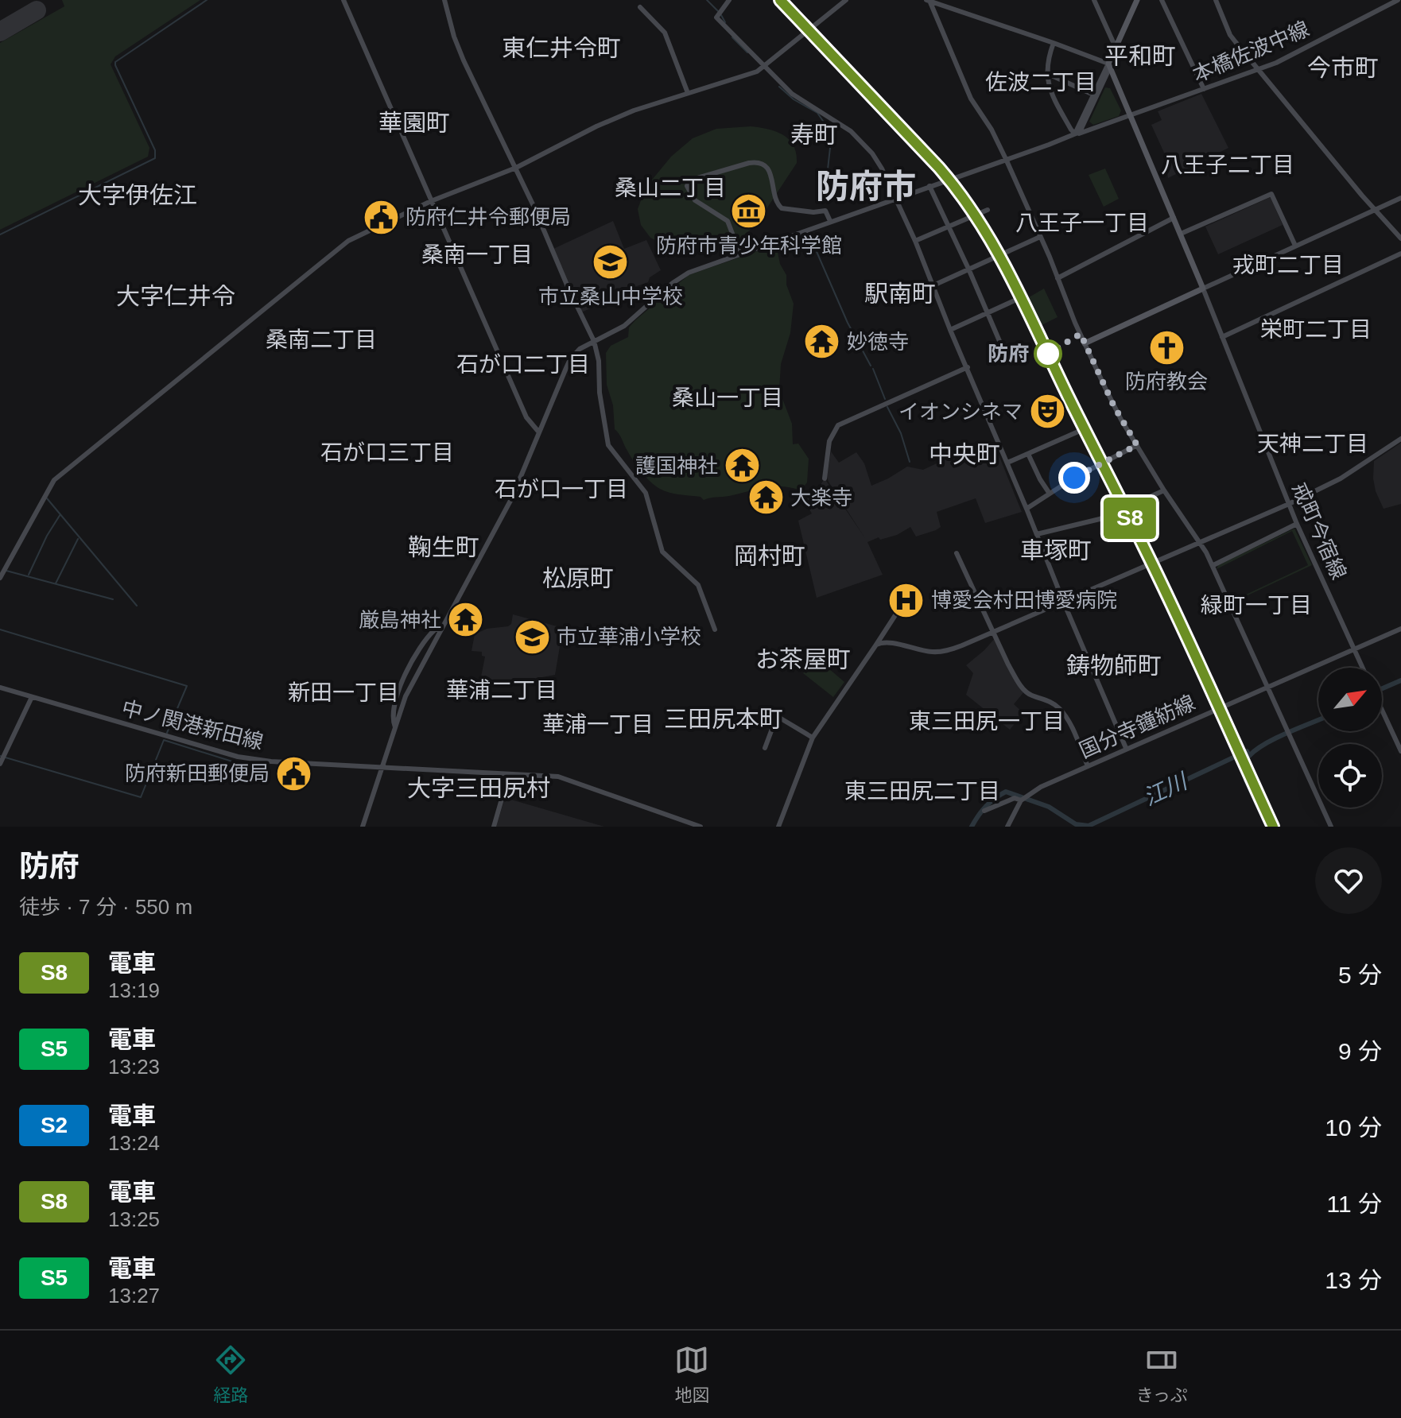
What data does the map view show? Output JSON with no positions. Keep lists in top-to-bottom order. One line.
{"streets":{"street":["本橋佐波中線","戒町今宿線","中ノ関港新田線","国分寺鐘紡線"]},"crossings":[["戒町今宿線","国分寺鐘紡線"]],"districts":["東仁井令町","平和町","今市町","佐波二丁目","華園町","寿町","八王子二丁目","防府市","桑山二丁目","大字伊佐江","八王子一丁目","桑南一丁目","戎町二丁目","駅南町","大字仁井令","栄町二丁目","桑南二丁目","石が口二丁目","桑山一丁目","天神二丁目","石が口三丁目","中央町","石が口一丁目","鞠生町","車塚町","岡村町","松原町","緑町一丁目","お茶屋町","鋳物師町","華浦二丁目","新田一丁目","三田尻本町","東三田尻一丁目","華浦一丁目","大字三田尻村","東三田尻二丁目"],"water":["江川"],"places":{"museum":["防府市青少年科学館"],"public building":["防府仁井令郵便局","防府新田郵便局"],"school or university":["市立桑山中学校","市立華浦小学校"],"temple":["妙徳寺","護国神社","大楽寺","厳島神社"],"church":["防府教会"],"other":["防府"],"theatre":["イオンシネマ"],"hospital":["博愛会村田博愛病院"]},"north":"top right","page":{"on_map":"S8","heading":["防府","徒歩 · 7 分 · 550 m"],"list":[{"mark":"S8","name":"電車","note":"13:19","value":"5 分"},{"mark":"S5","name":"電車","note":"13:23","value":"9 分"},{"mark":"S2","name":"電車","note":"13:24","value":"10 分"},{"mark":"S8","name":"電車","note":"13:25","value":"11 分"},{"mark":"S5","name":"電車","note":"13:27","value":"13 分"}],"tabs":["経路","地図","きっぷ"]}}
